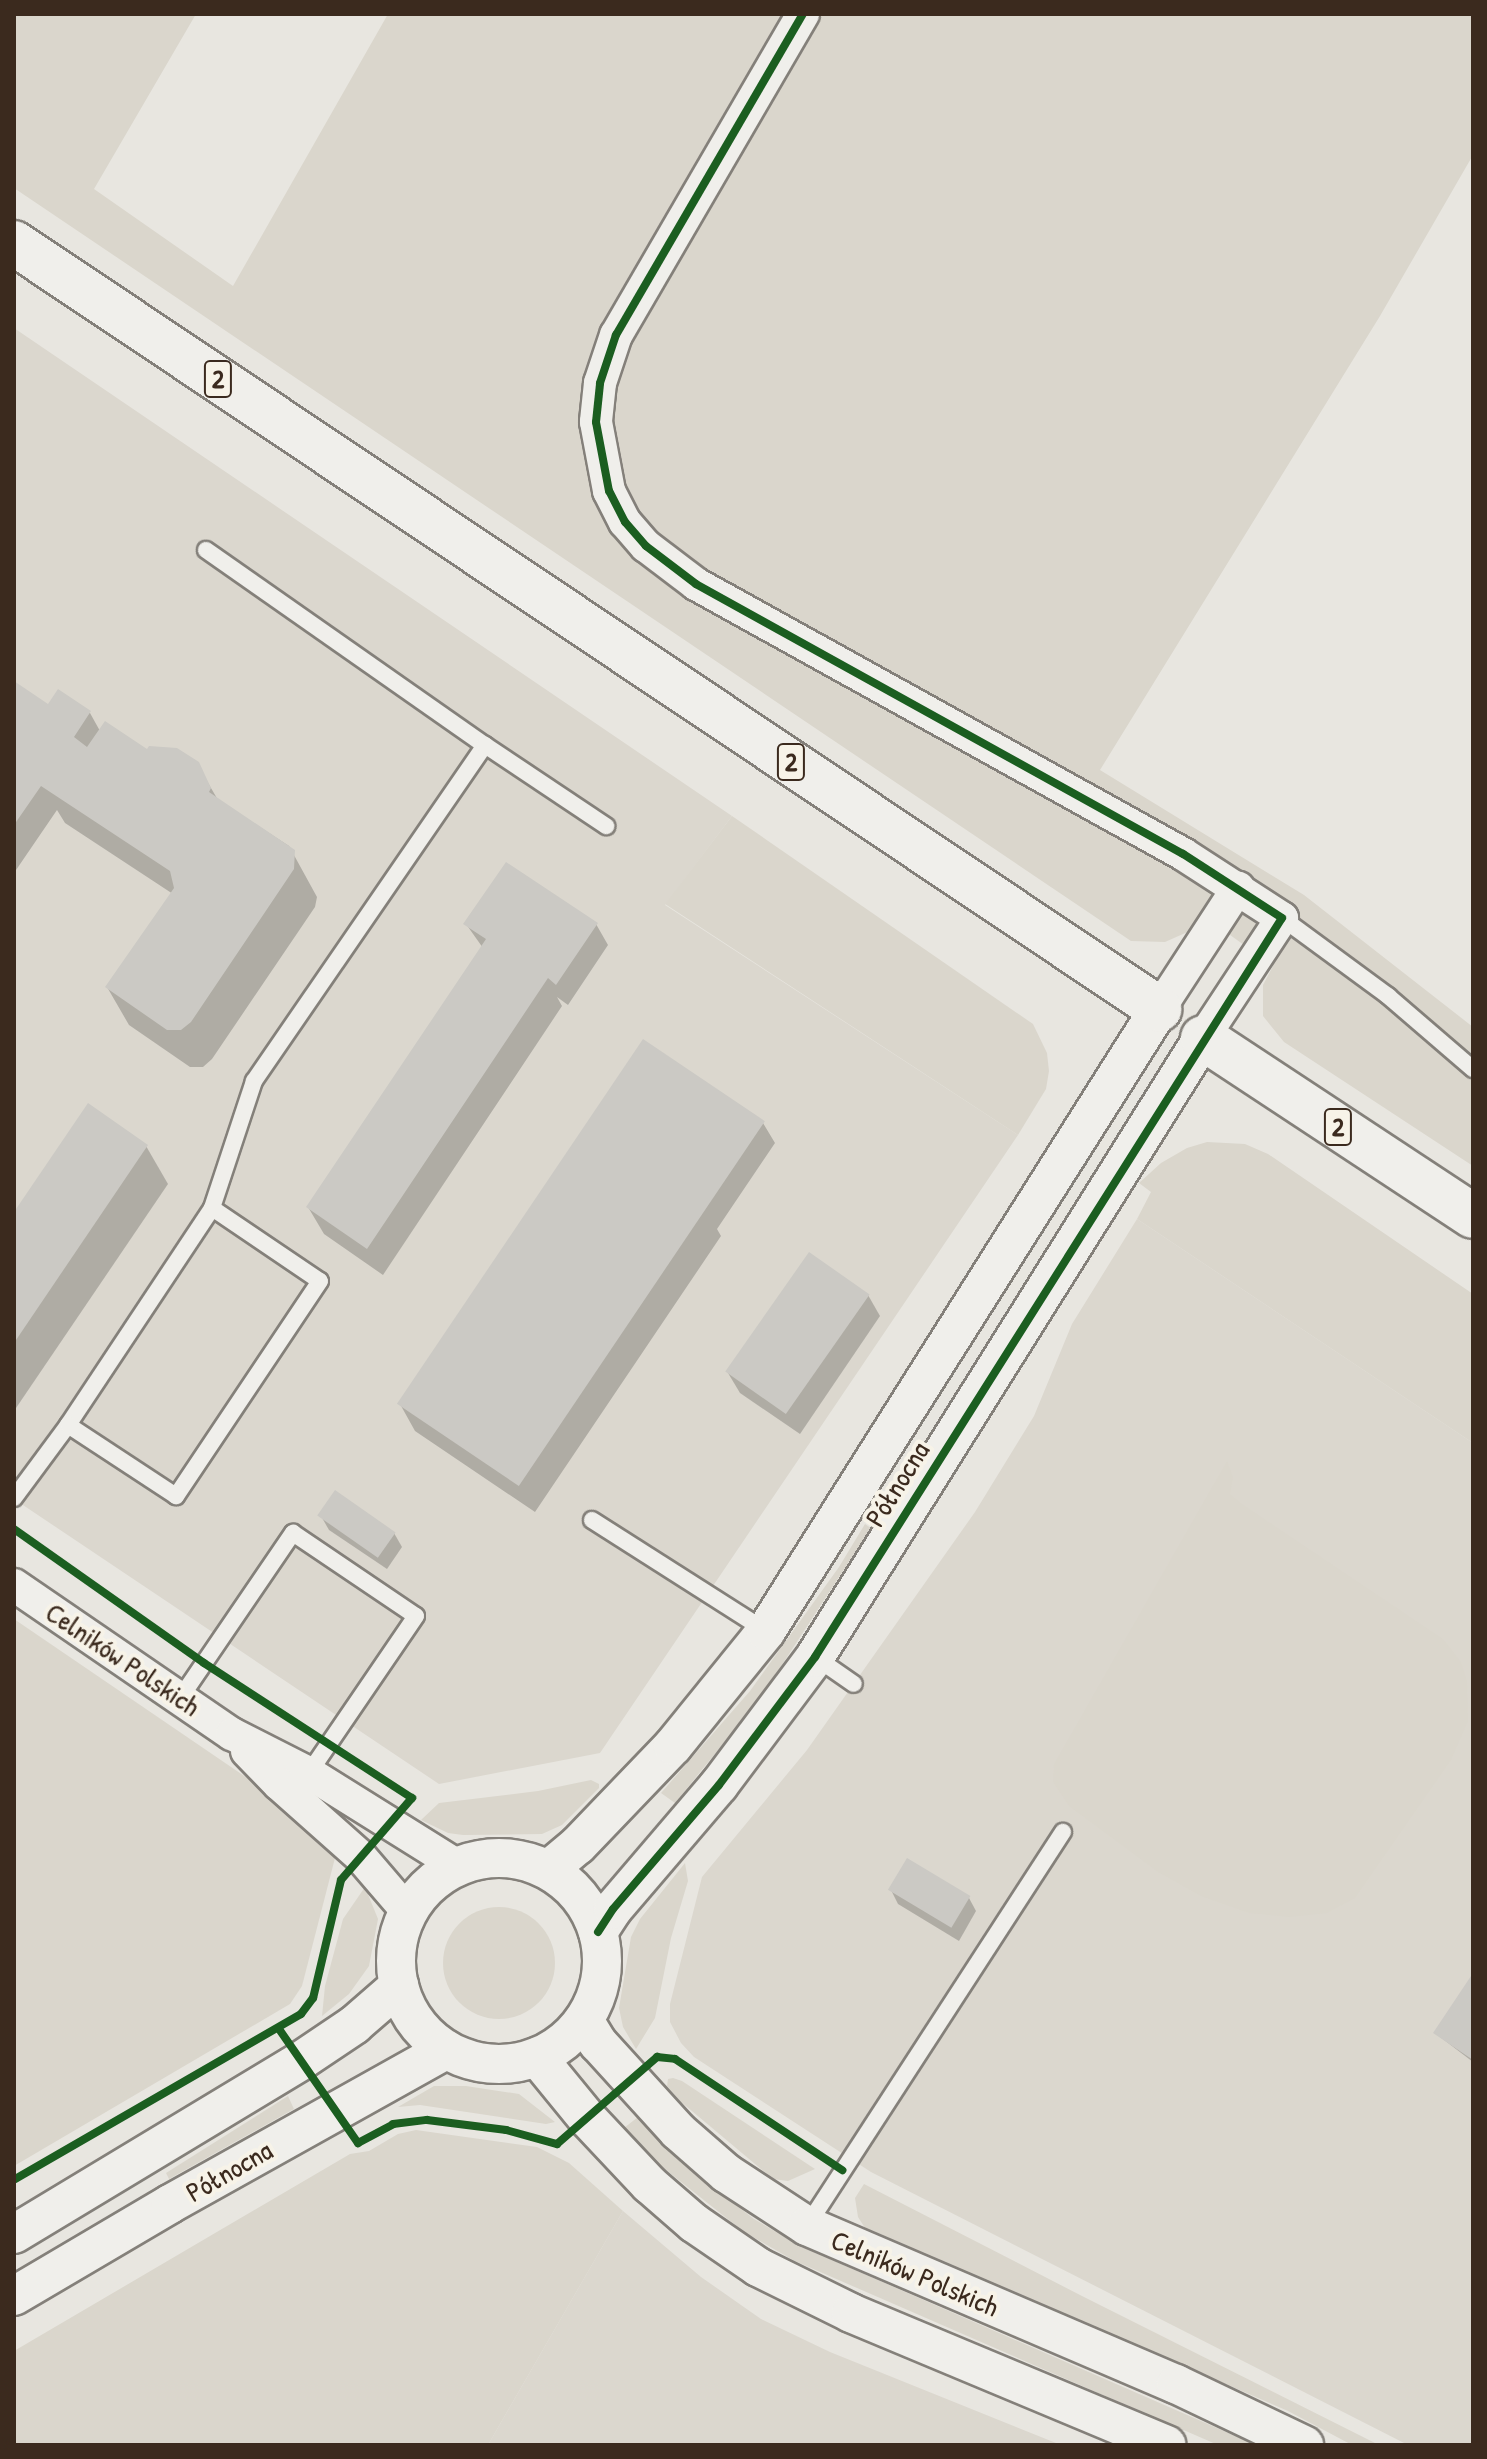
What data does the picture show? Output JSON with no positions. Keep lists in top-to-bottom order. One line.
{"streets":{"highway":["2"],"street":["Północna","Celników Polskich"]},"crossings":[["2","Północna"],["Północna","Celników Polskich"]]}
